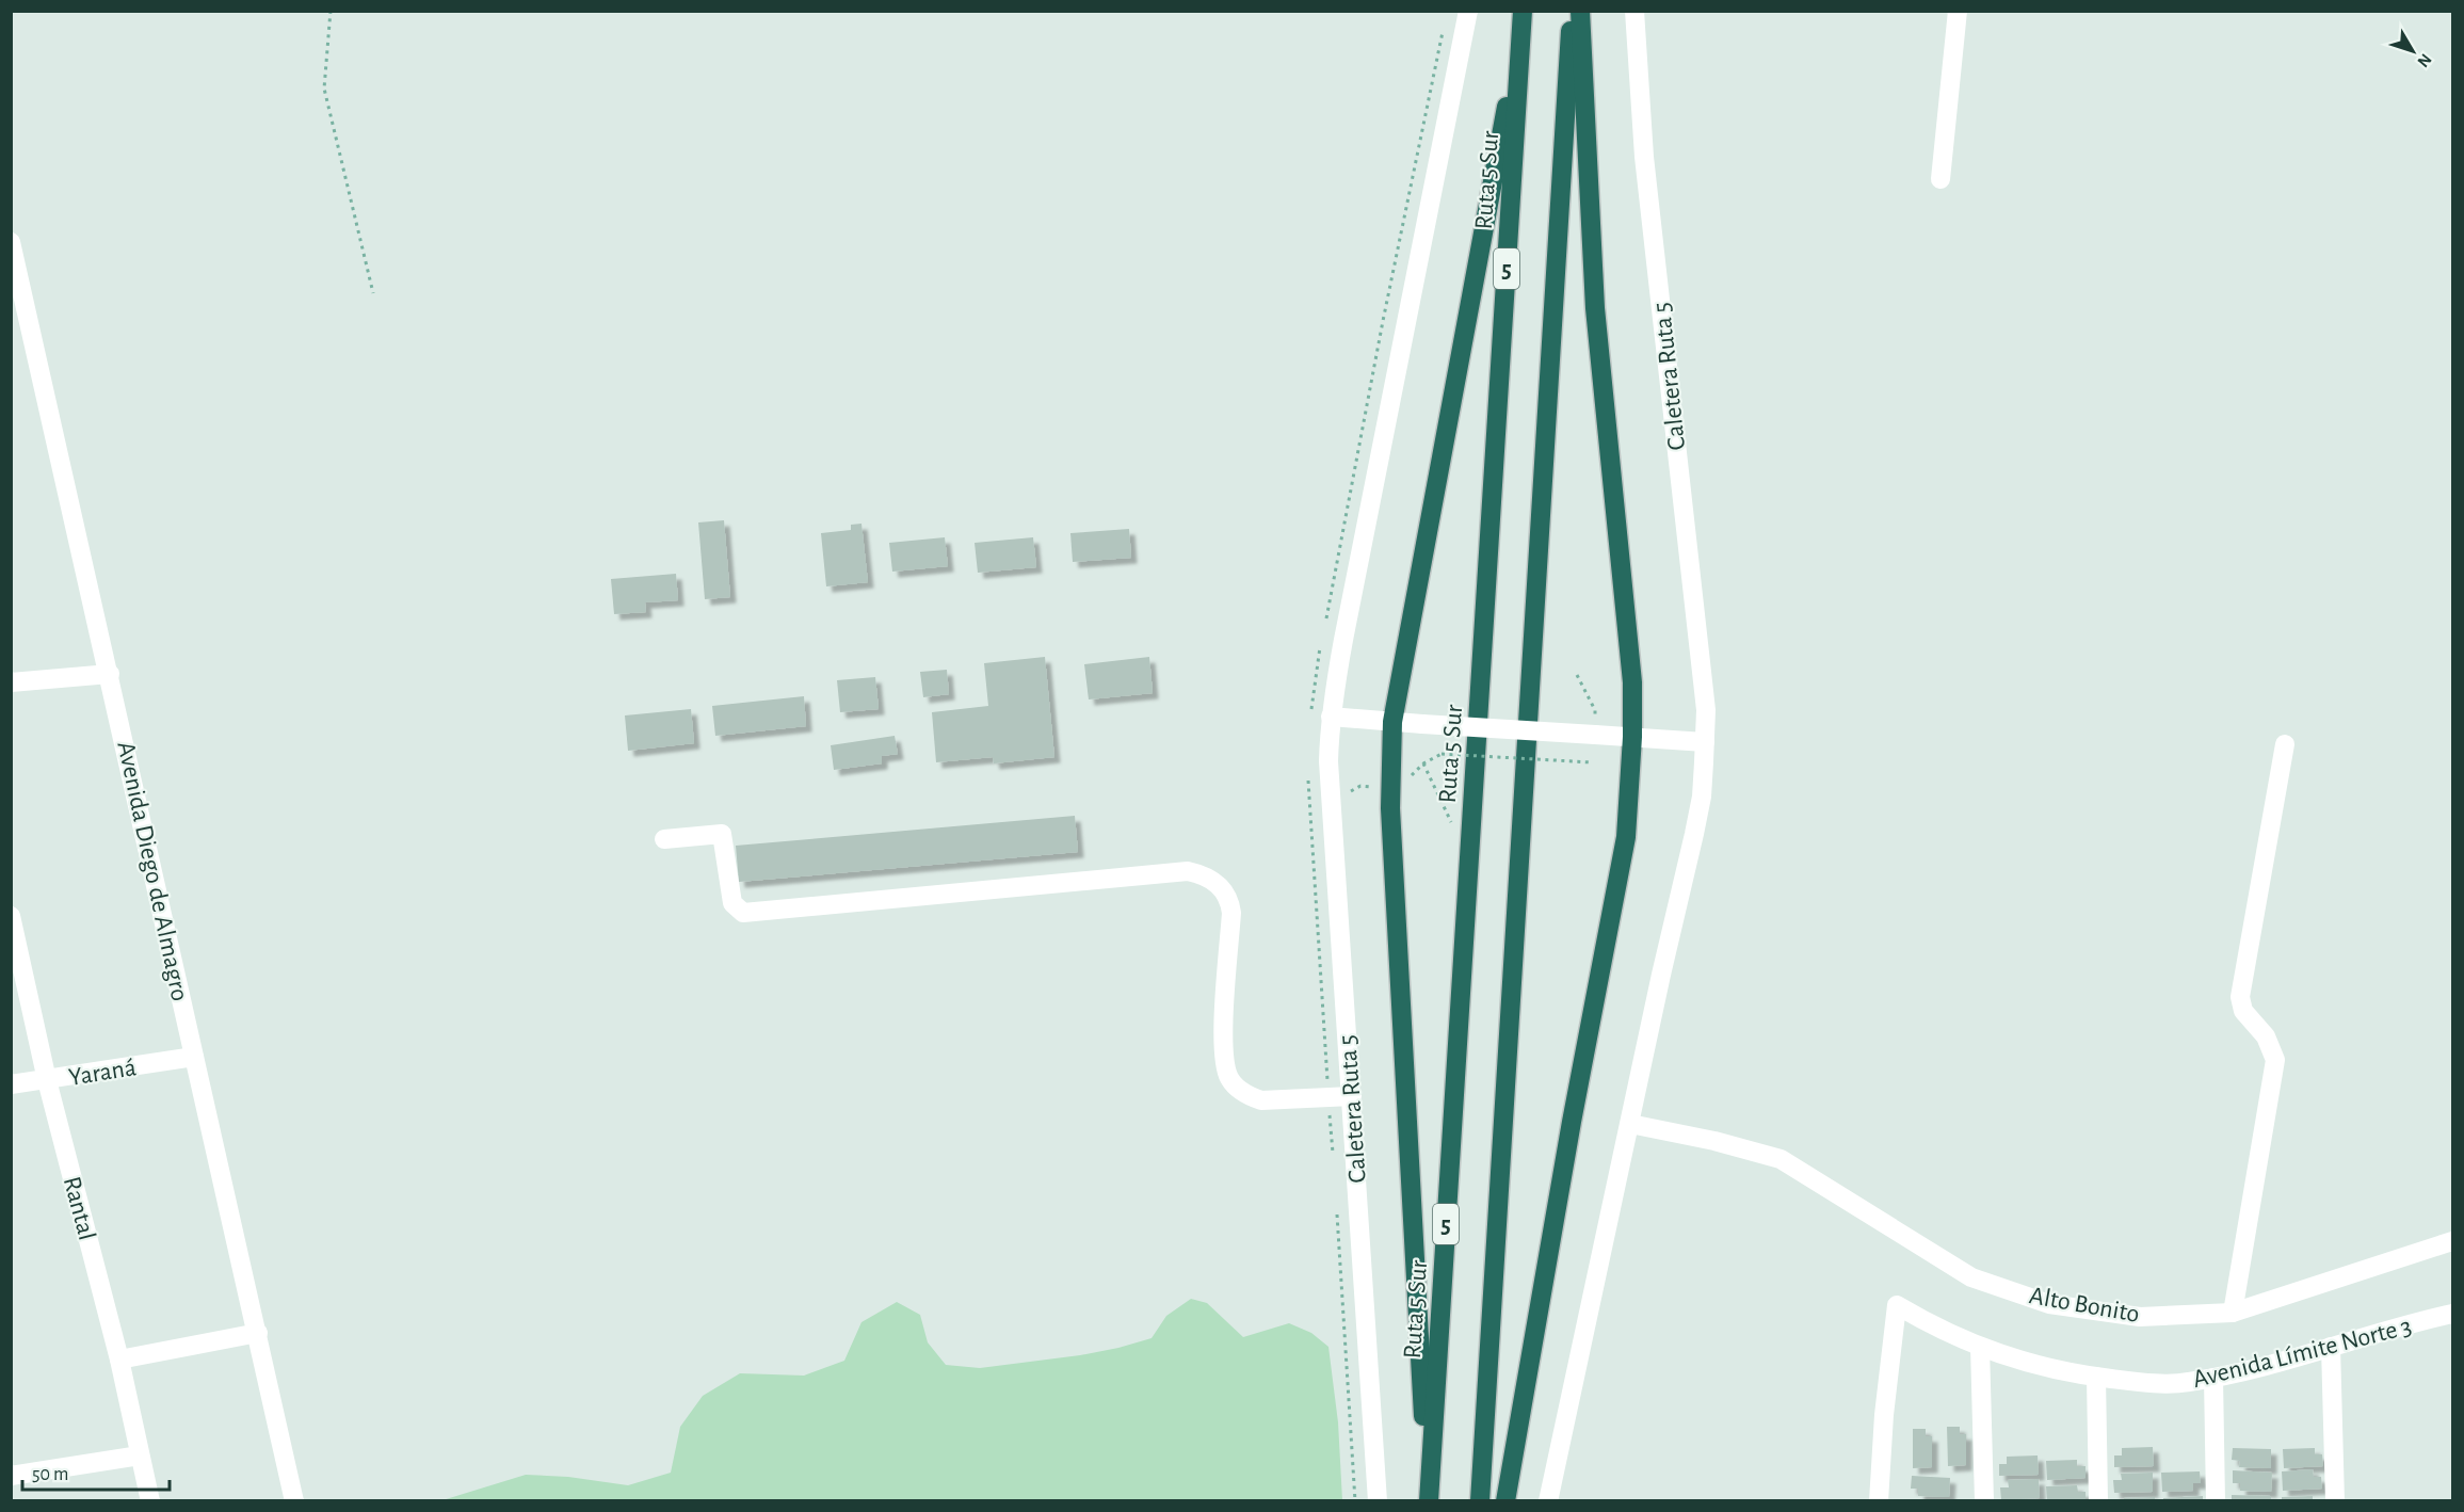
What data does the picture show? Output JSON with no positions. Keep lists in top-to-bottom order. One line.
{"streets":{"highway":["Ruta 5 Sur","5"],"street":["Caletera Ruta 5","Avenida Diego de Almagro","Yaraná","Rantal","Alto Bonito","Avenida Límite Norte 3"]},"crossings":[["Caletera Ruta 5","Alto Bonito"],["Avenida Diego de Almagro","Yaraná"],["Yaraná","Rantal"]],"scale_bar":"50 m","north":"bottom right"}
